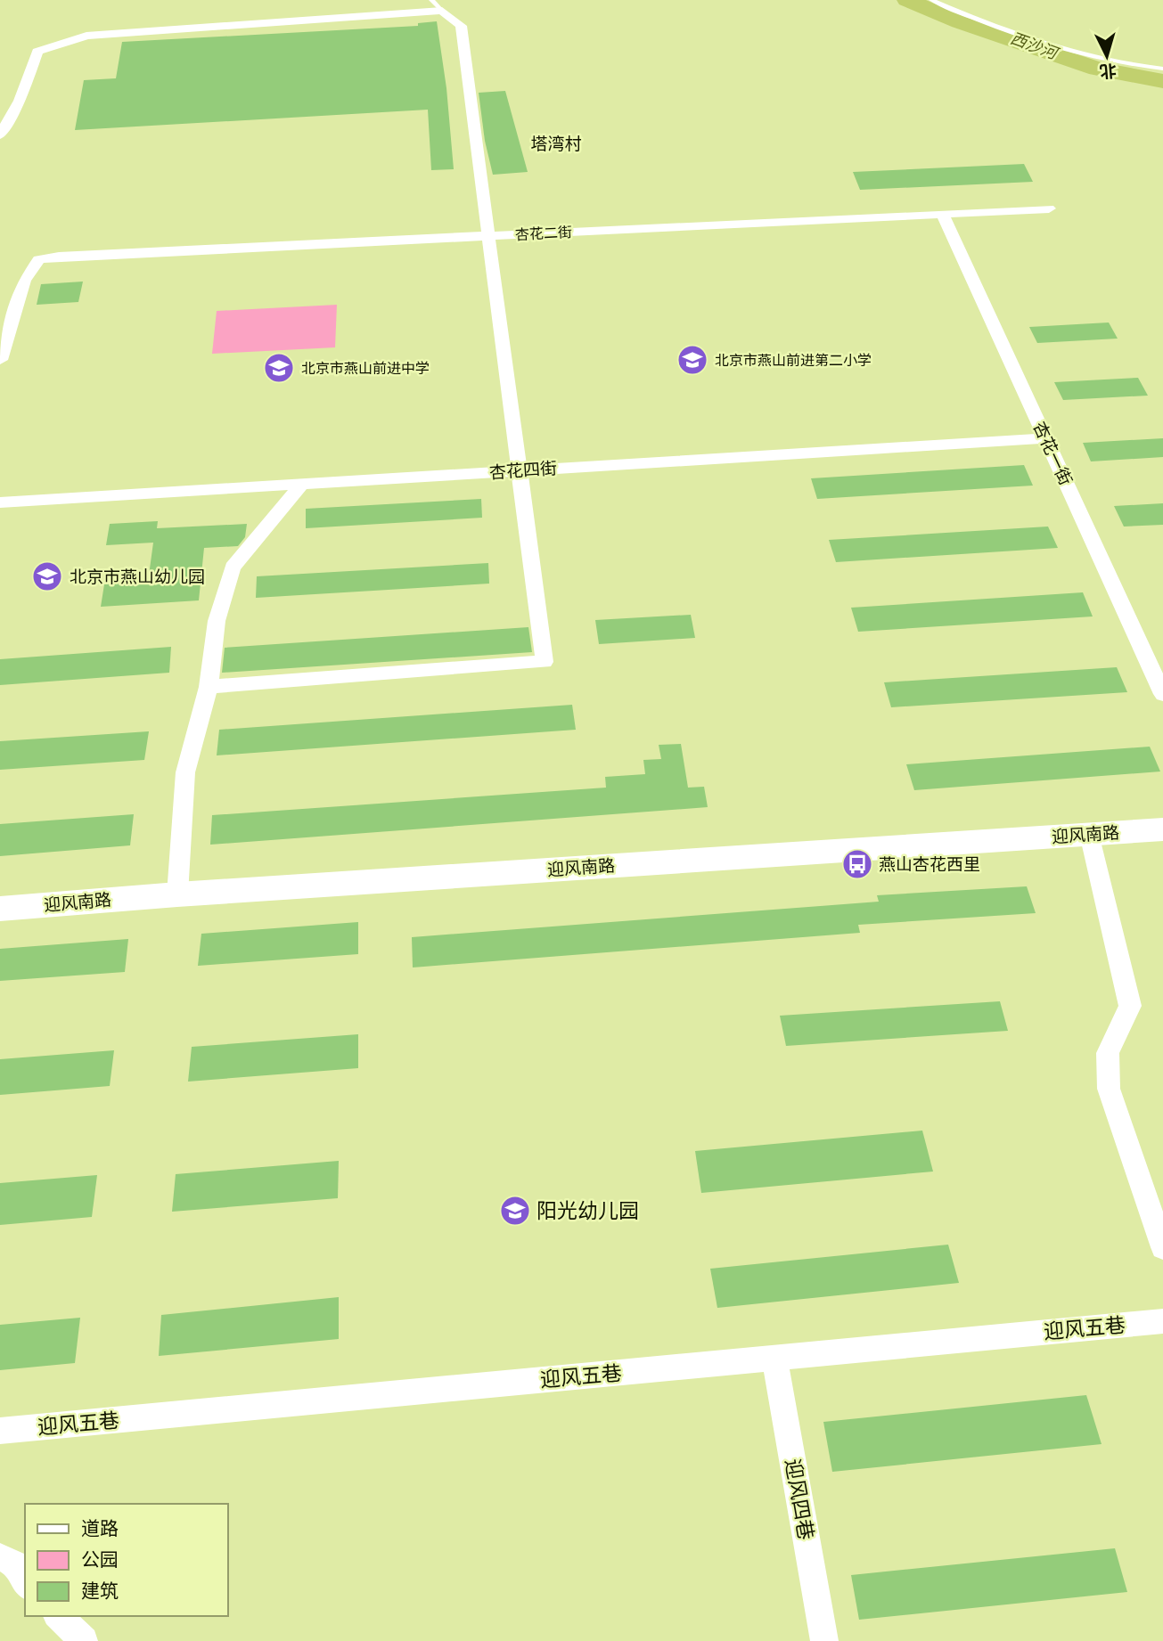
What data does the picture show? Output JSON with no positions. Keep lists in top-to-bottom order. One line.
{"streets":{"street":["杏花二街","杏花一街","杏花四街","迎风南路","迎风五巷","迎风四巷"]},"crossings":[["杏花二街","杏花一街"],["杏花一街","杏花四街"],["迎风五巷","迎风四巷"]],"districts":["塔湾村"],"water":["西沙河"],"places":{"school or university":["北京市燕山前进第二小学","北京市燕山前进中学","北京市燕山幼儿园","阳光幼儿园"],"bus stop":["燕山杏花西里"]},"legend":["道路","公园","建筑"],"north":"bottom"}
